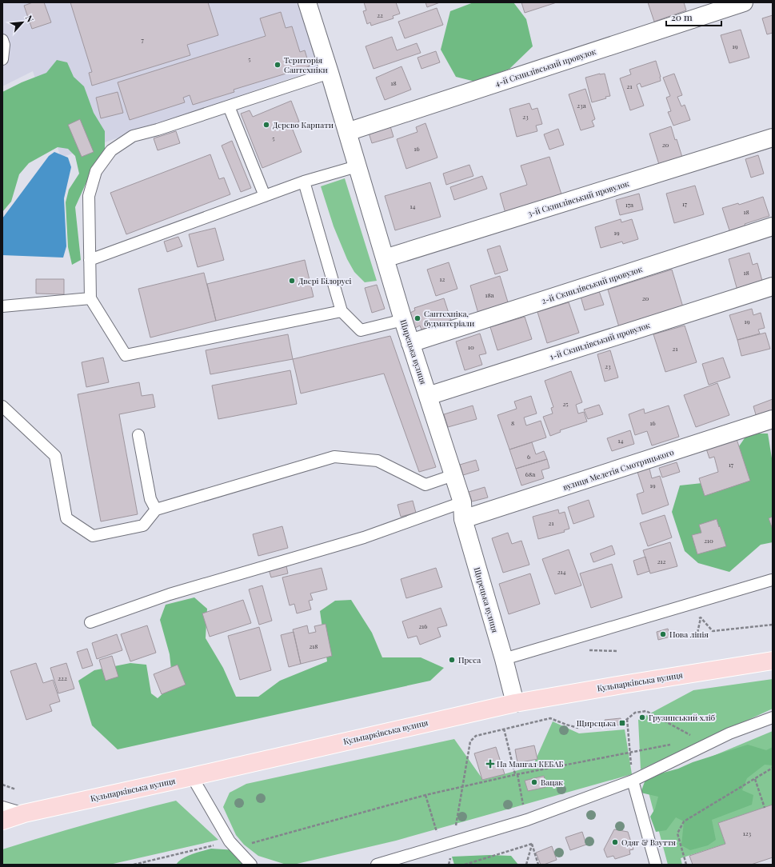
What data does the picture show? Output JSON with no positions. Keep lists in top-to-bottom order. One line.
{"streets":{"main road":["Кульпарківська вулиця"],"street":["4-й Скнилівський провулок","3-й Скнилівський провулок","2-й Скнилівський провулок","1-й Скнилівський провулок","Щирецька вулиця","вулиця Мелетія Смотрицького"]},"crossings":[["4-й Скнилівський провулок","Щирецька вулиця"],["3-й Скнилівський провулок","Щирецька вулиця"],["2-й Скнилівський провулок","Щирецька вулиця"],["1-й Скнилівський провулок","Щирецька вулиця"],["Щирецька вулиця","вулиця Мелетія Смотрицького"],["Щирецька вулиця","Кульпарківська вулиця"]],"places":{"other":["Територія Сантехніки","Дерево Карпати","Двері Білорусі","Сантехніка, будматеріали","Нова лінія","Преса","Грузинський хліб","Вацак","Одяг & Взуття"],"transit":["Щирецька"],"health":["На Мангал КЕБАБ"]},"house_numbers":["22","7","19","5","18","21","23а","23","5","20","16","17","17а","14","18","19","18","12","18а","20","19","10","21","23","25","8","16","14","6","17","68а","19","21","210","212","214","216","218","222","123"],"scale_bar":"20 m","north":"top right"}
